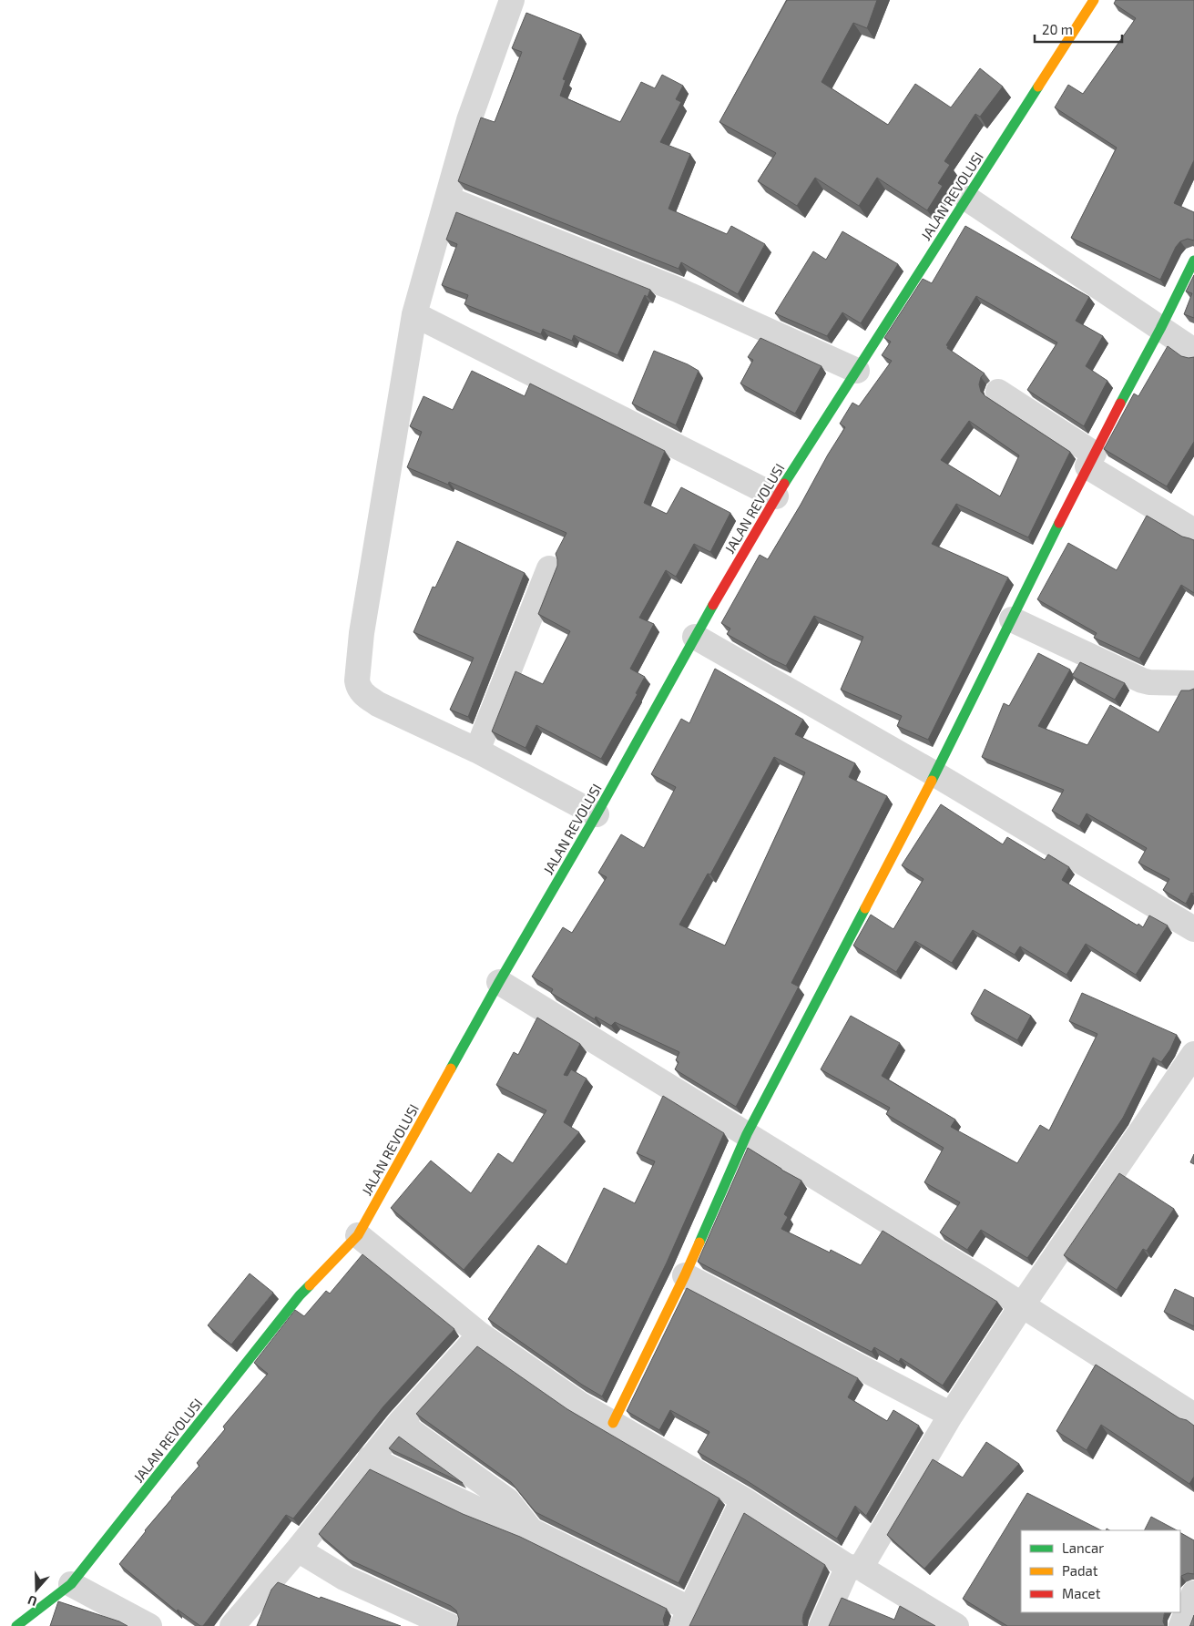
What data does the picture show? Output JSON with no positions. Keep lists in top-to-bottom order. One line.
{"streets":{"street":["JALAN REVOLUSI"]},"legend":["Lancar","Padat","Macet"],"scale_bar":"20 m","north":"bottom"}
